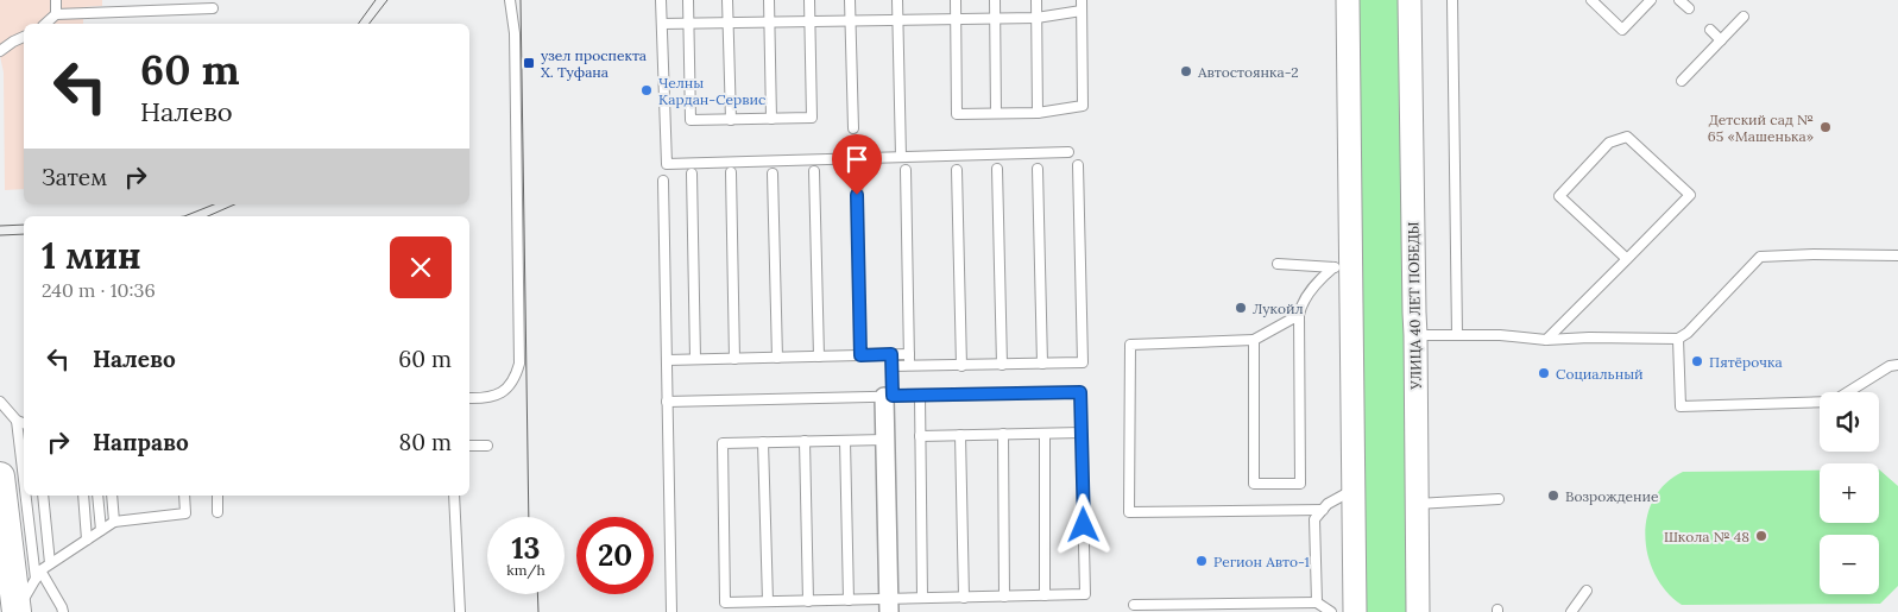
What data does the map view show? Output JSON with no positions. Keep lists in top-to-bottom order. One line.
{"streets":{"street":["УЛИЦА 40 ЛЕТ ПОБЕДЫ"]},"places":{"transit":["узел проспекта Х. Туфана"],"other":["Автостоянка-2","Челны Кардан-Сервис","Детский сад № 65 «Машенька»","Лукойл","Пятёрочка","Социальный","Возрождение","Школа № 48","Регион Авто-1"]},"page":{"turn":["60 m","Налево"],"then":"Затем","heading":["1 мин","240 m · 10:36"],"list":[{"name":"Налево","value":"60 m"},{"name":"Направо","value":"80 m"}],"map_buttons":["+","−"],"speed":"13 km/h","limit":"20"}}
